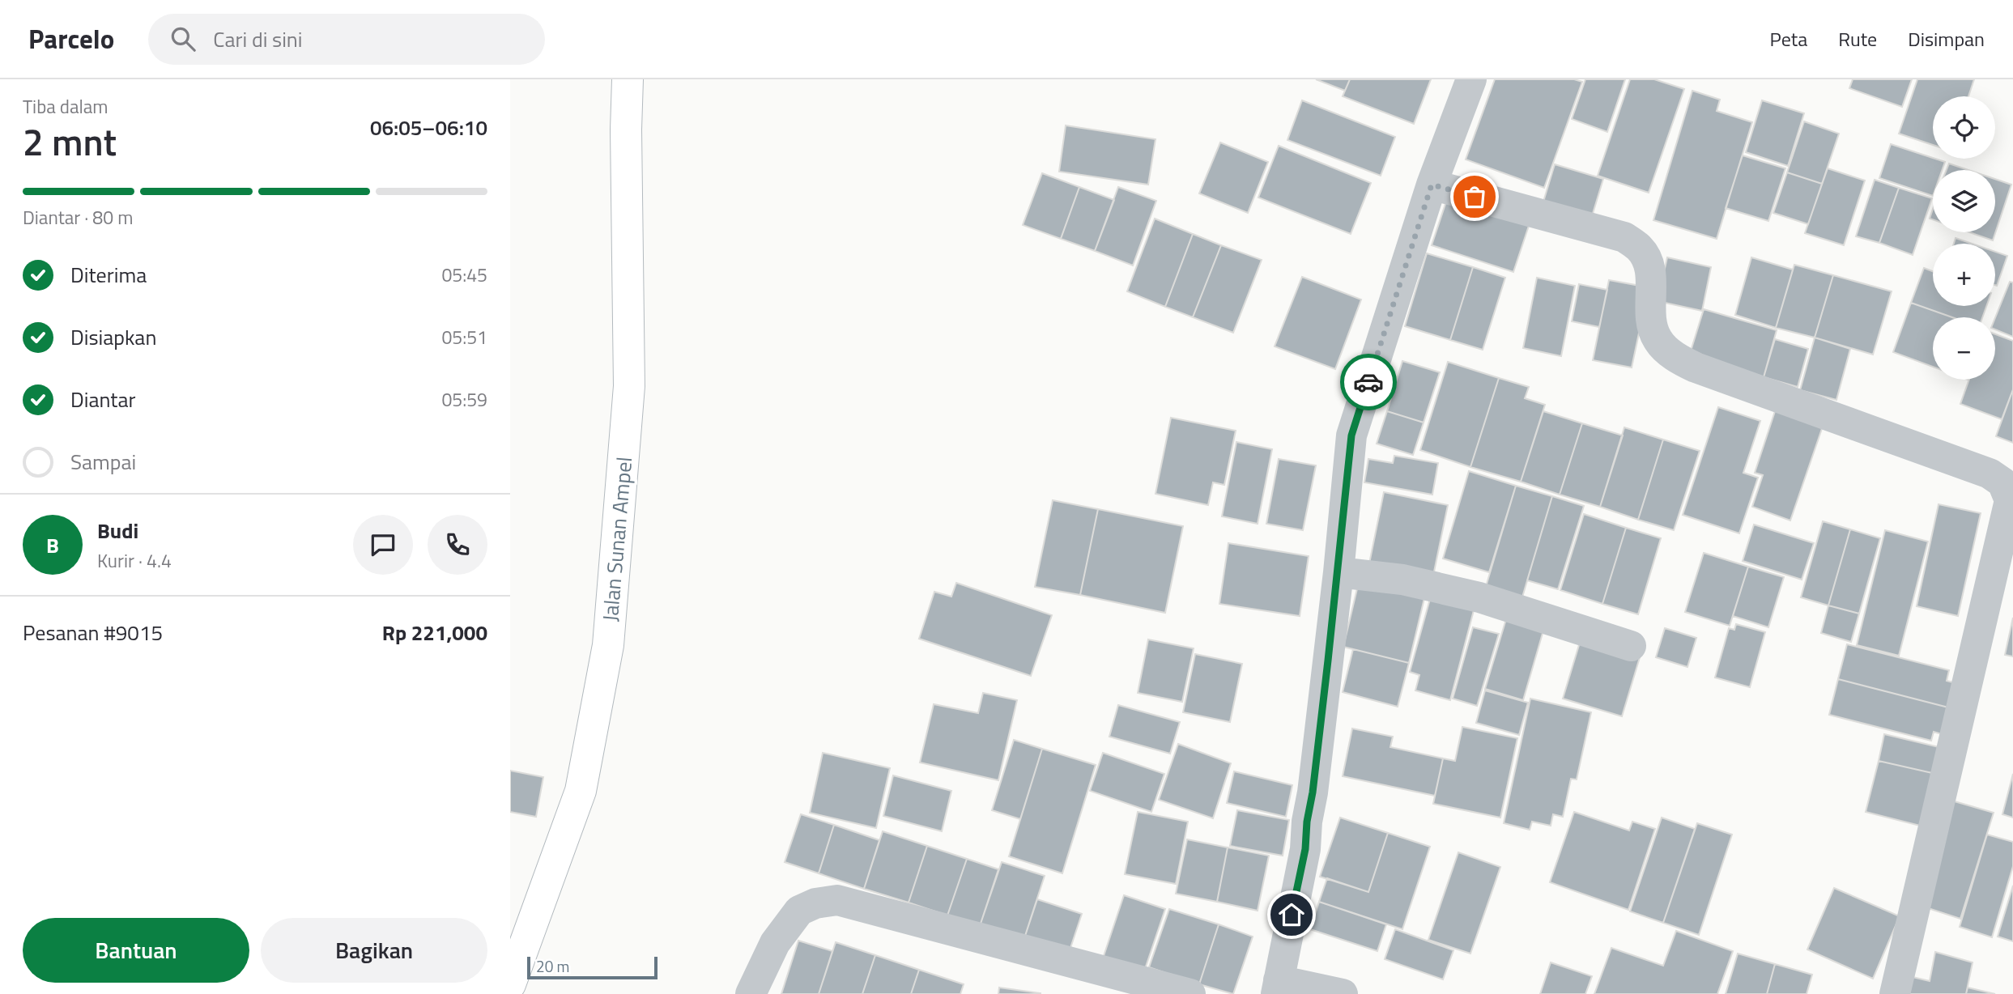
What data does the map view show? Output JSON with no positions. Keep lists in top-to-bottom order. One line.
{"streets":{"main road":["Jalan Sunan Ampel"]},"scale_bar":"20 m","page":{"header":"Parcelo","search":"Cari di sini","nav":["Peta","Rute","Disimpan"],"heading":["2 mnt","Tiba dalam","06:05–06:10"],"panel":["Budi","Kurir · 4.4","Pesanan #9015","Rp 221,000"],"map_buttons":["+","−"],"bar":"Diantar · 80 m","list":[["Diterima","05:45"],["Disiapkan","05:51"],["Diantar","05:59"],"Sampai"],"round":"B","buttons":["Bantuan","Bagikan"],"scale":"20 m"}}
